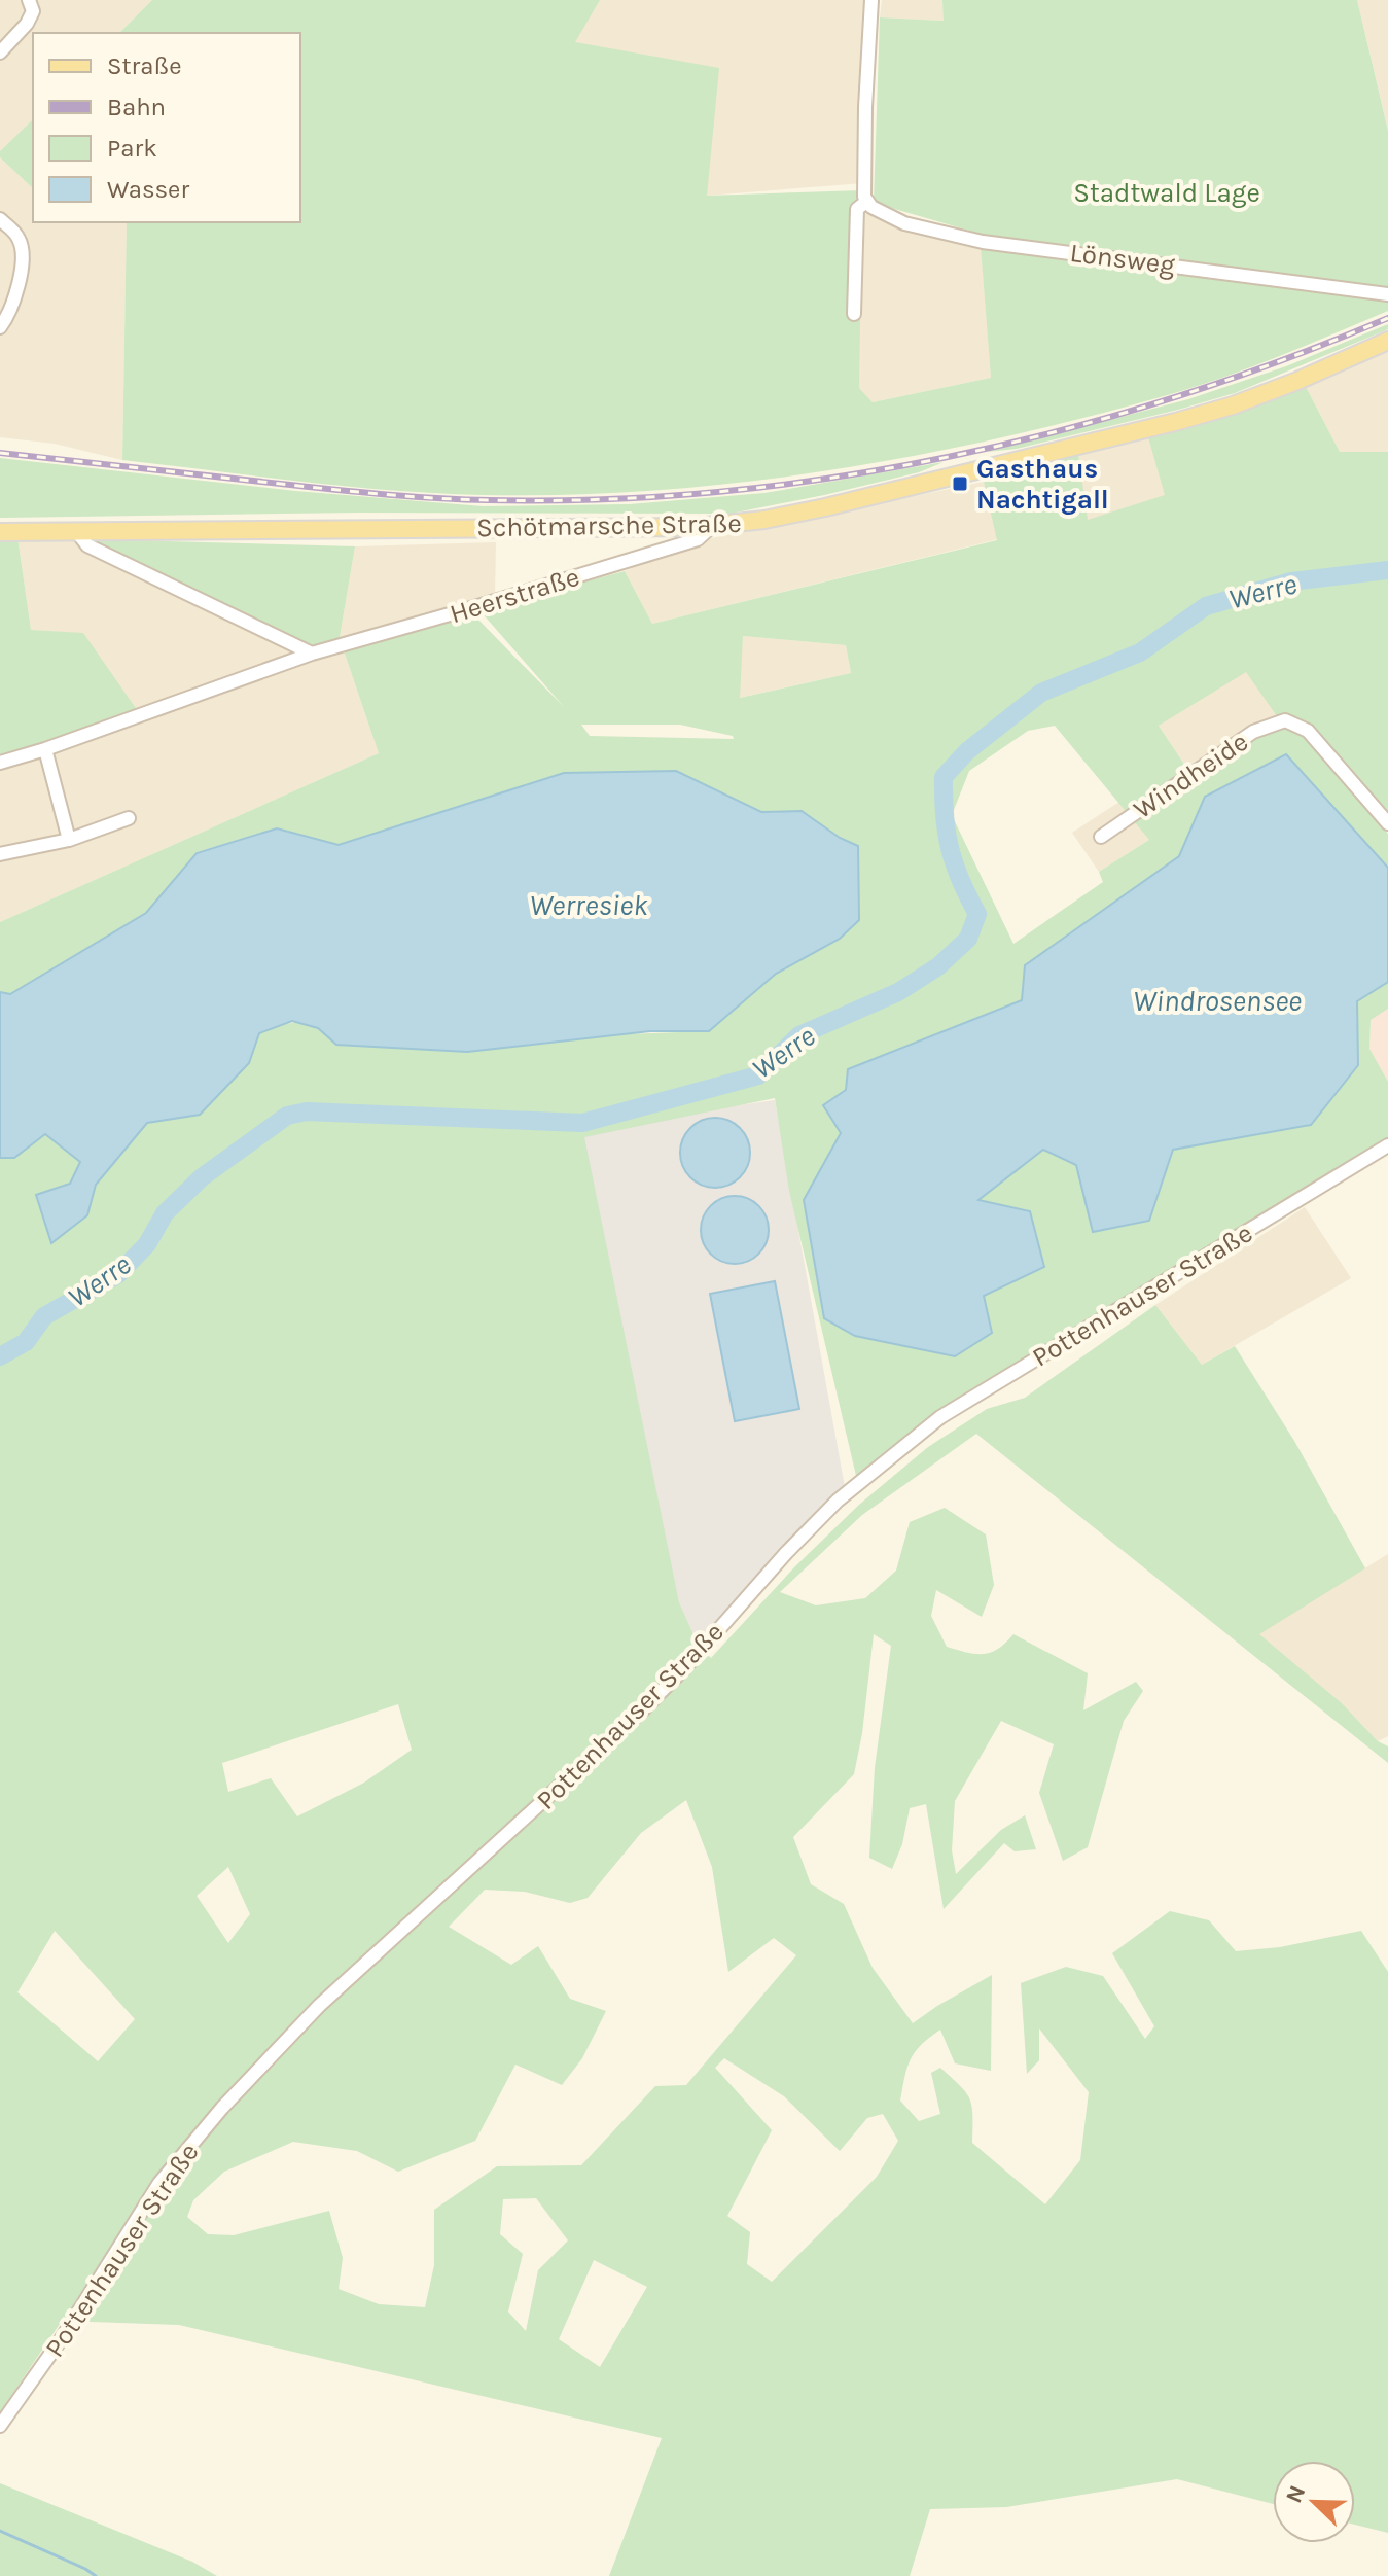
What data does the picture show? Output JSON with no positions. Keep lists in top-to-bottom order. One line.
{"streets":{"main road":["Schötmarsche Straße"],"street":["Lönsweg","Heerstraße","Windheide","Pottenhauser Straße"]},"crossings":[["Schötmarsche Straße","Heerstraße"]],"water":["Werre","Werresiek","Windrosensee"],"parks":["Stadtwald Lage"],"places":{"transit":["Gasthaus Nachtigall"]},"legend":["Straße","Bahn","Park","Wasser"],"north":"top left"}
